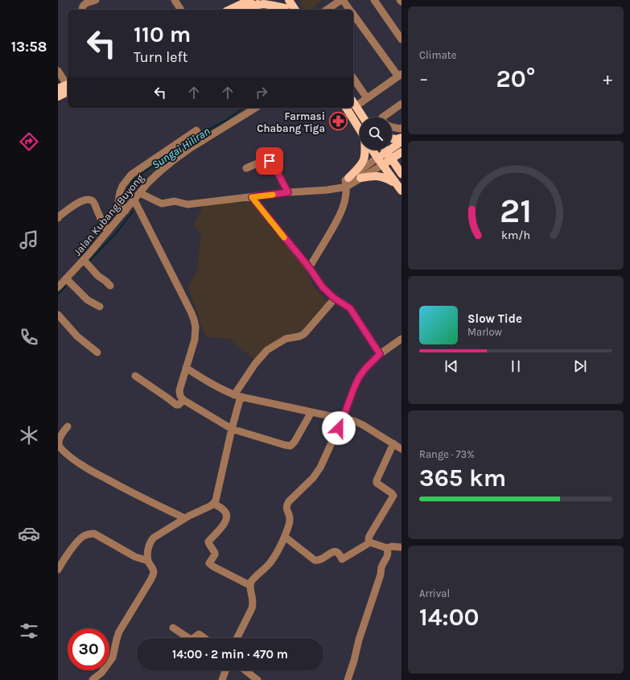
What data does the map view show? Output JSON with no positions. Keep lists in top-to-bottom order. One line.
{"streets":{"street":["Jalan Kubang Buyong"]},"water":["Sungai Hiliran"],"places":{"pharmacy":["Farmasi Chabang Tiga"]},"page":{"tabs":"13:58","tile":["Climate",["Range · 73%","365 km"],["Arrival","14:00"]],"turn":["110 m","Turn left"],"heat":["−","20°","+"],"song":["Slow Tide","Marlow"],"limit":"30","trip":"14:00 · 2 min · 470 m","gauge":["21","km/h"]}}
